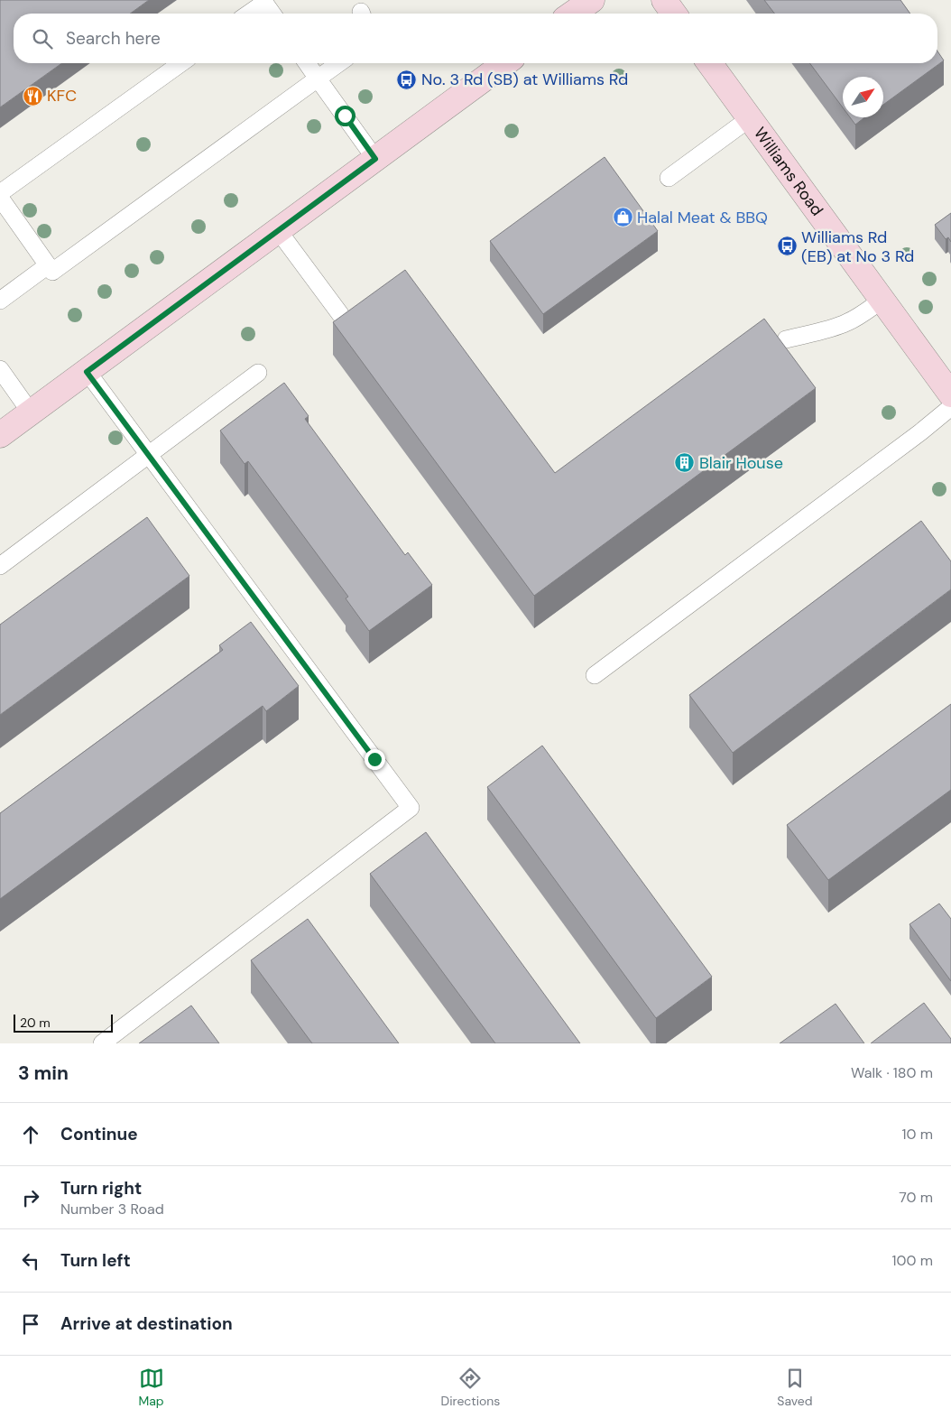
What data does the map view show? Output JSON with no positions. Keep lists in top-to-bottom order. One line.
{"streets":{"main road":["Williams Road"]},"places":{"bus stop":["No. 3 Rd (SB) at Williams Rd","Williams Rd (EB) at No 3 Rd"],"restaurant":["KFC"],"shop":["Halal Meat & BBQ"],"building":["Blair House"]},"scale_bar":"20 m","north":"top right","page":{"search":"Search here","scale":"20 m","heading":["3 min","Walk · 180 m"],"list":[["Continue","10 m"],["Turn right","Number 3 Road","70 m"],["Turn left","100 m"],"Arrive at destination"],"nav":["Map","Directions","Saved"]}}
